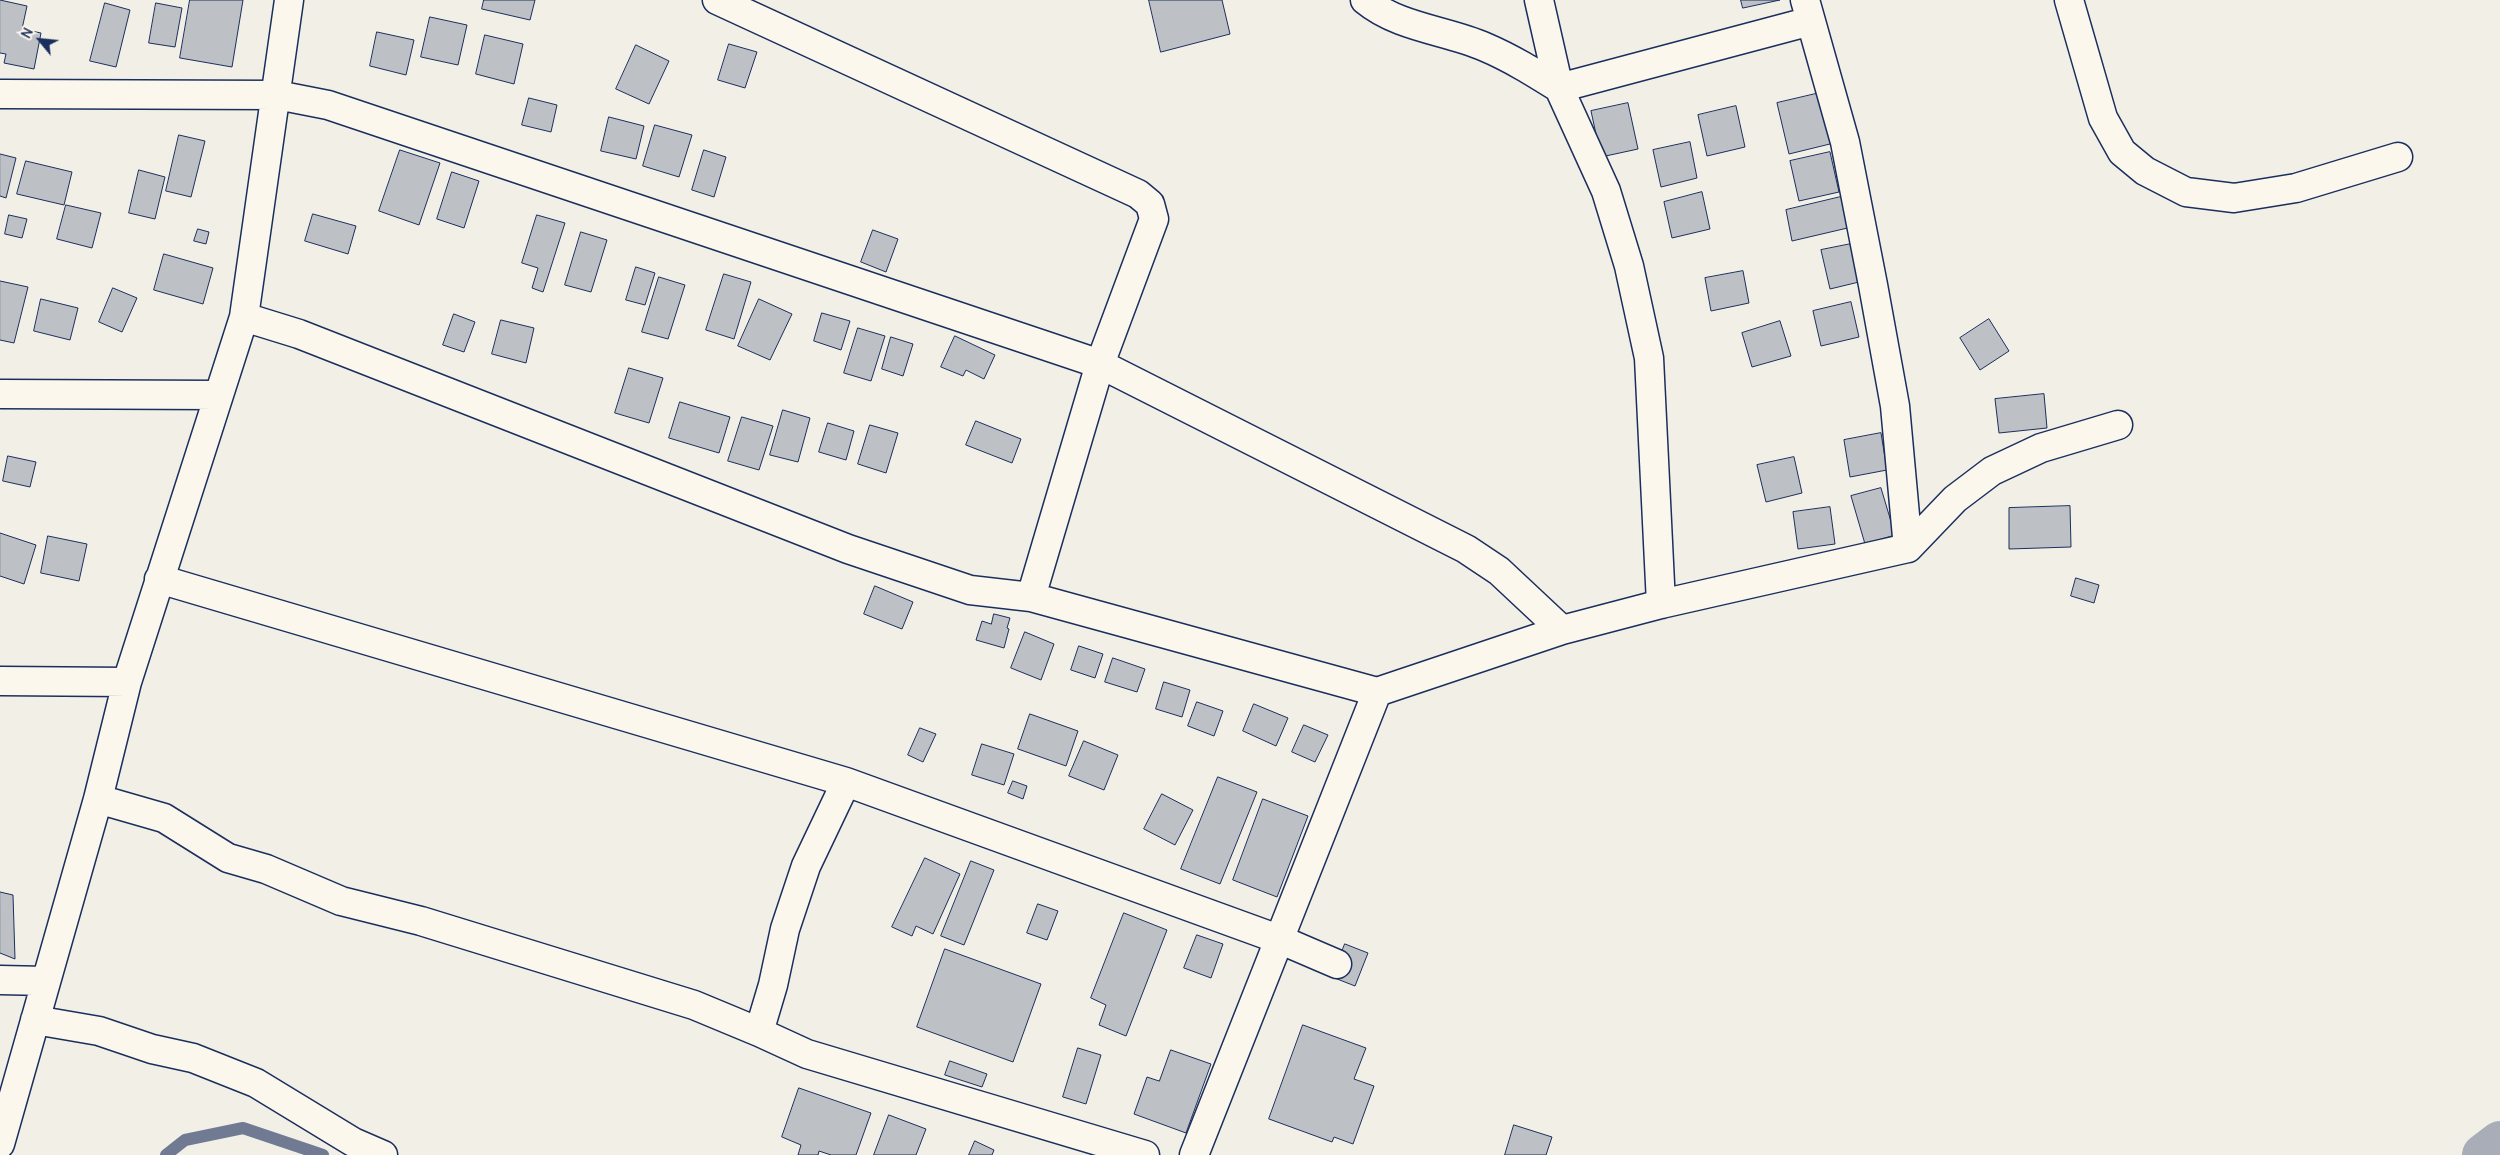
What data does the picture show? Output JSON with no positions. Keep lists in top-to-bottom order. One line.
{"north":"top left"}
